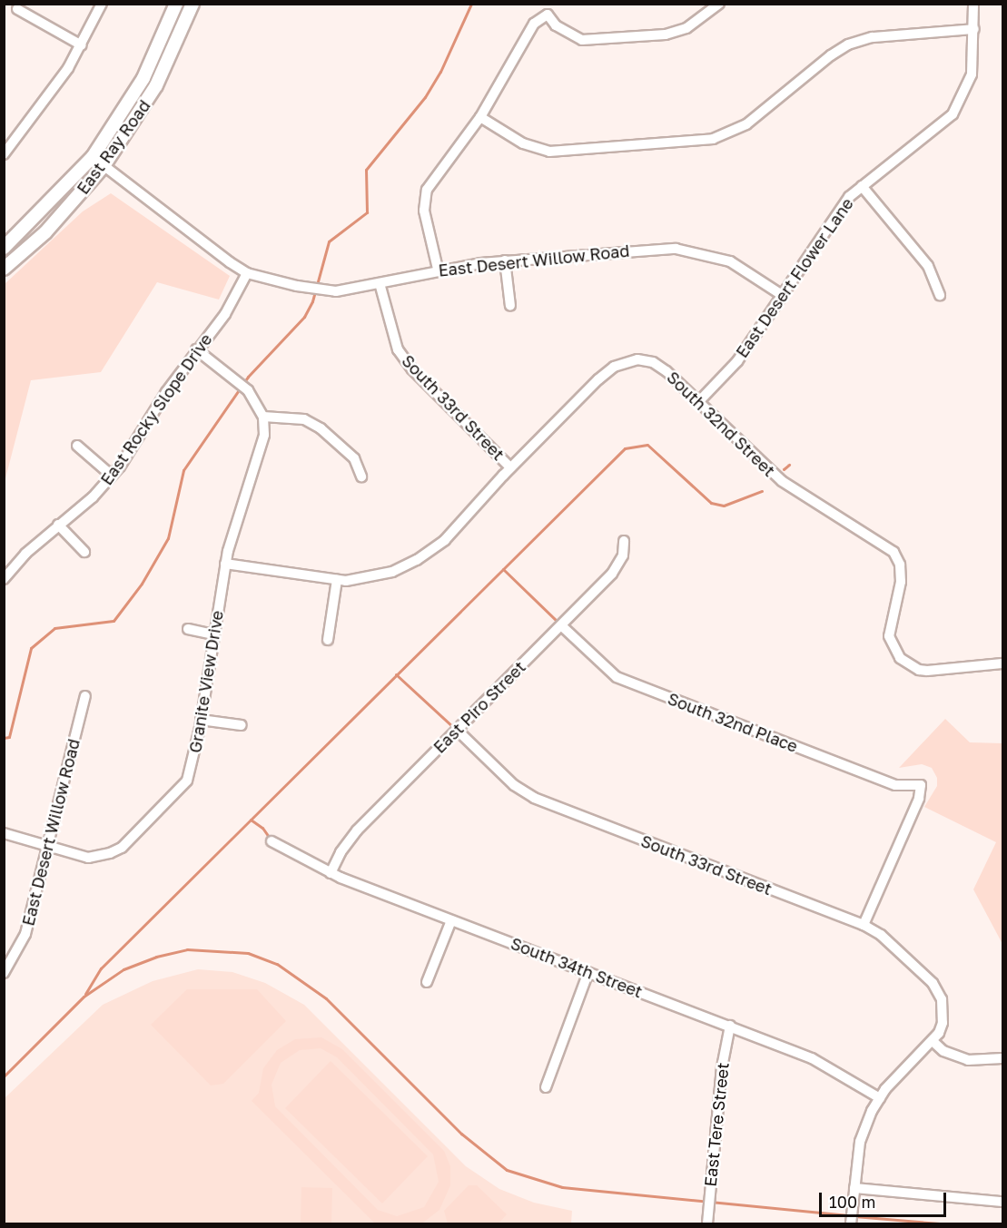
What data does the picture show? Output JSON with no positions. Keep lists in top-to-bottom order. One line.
{"streets":{"main road":["East Ray Road"],"street":["East Desert Willow Road","East Desert Flower Lane","South 33rd Street","East Rocky Slope Drive","South 32nd Street","Granite View Drive","East Piro Street","South 32nd Place","South 34th Street","East Tere Street"]},"crossings":[["East Desert Willow Road","East Desert Flower Lane"],["East Desert Willow Road","South 33rd Street"],["East Desert Willow Road","East Rocky Slope Drive"],["East Desert Willow Road","Granite View Drive"],["East Desert Flower Lane","South 32nd Street"],["South 33rd Street","South 32nd Street"],["South 33rd Street","East Piro Street"],["South 33rd Street","South 32nd Place"],["East Piro Street","South 32nd Place"],["East Piro Street","South 34th Street"],["South 34th Street","East Tere Street"]],"scale_bar":"100 m"}
